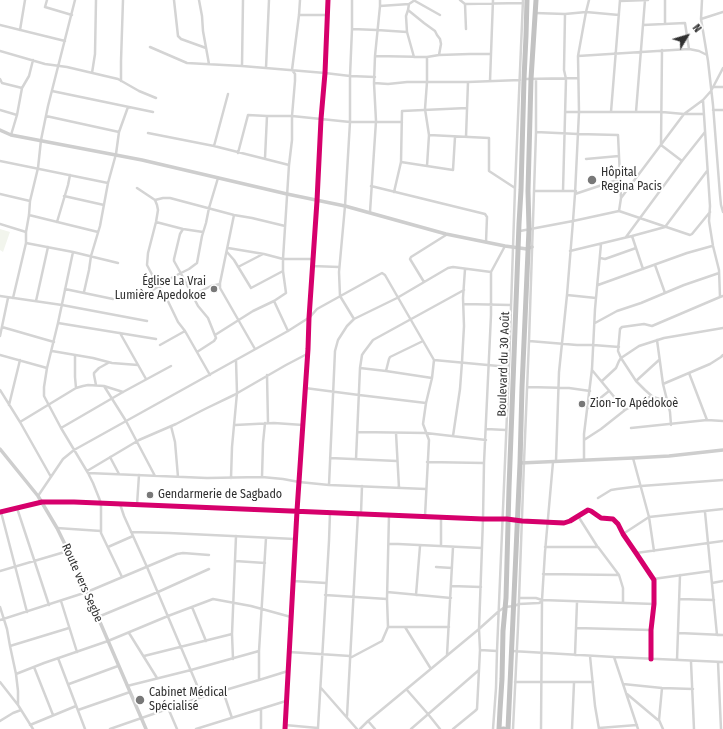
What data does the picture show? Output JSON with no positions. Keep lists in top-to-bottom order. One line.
{"streets":{"highway":["Boulevard du 30 Août"],"street":["Route vers Segbe"]},"places":["Hôpital Regina Pacis","Église La Vrai Lumière Apedokoe","Zion-To Apédokoè","Gendarmerie de Sagbado","Cabinet Médical Spécialisé"],"north":"top right"}
